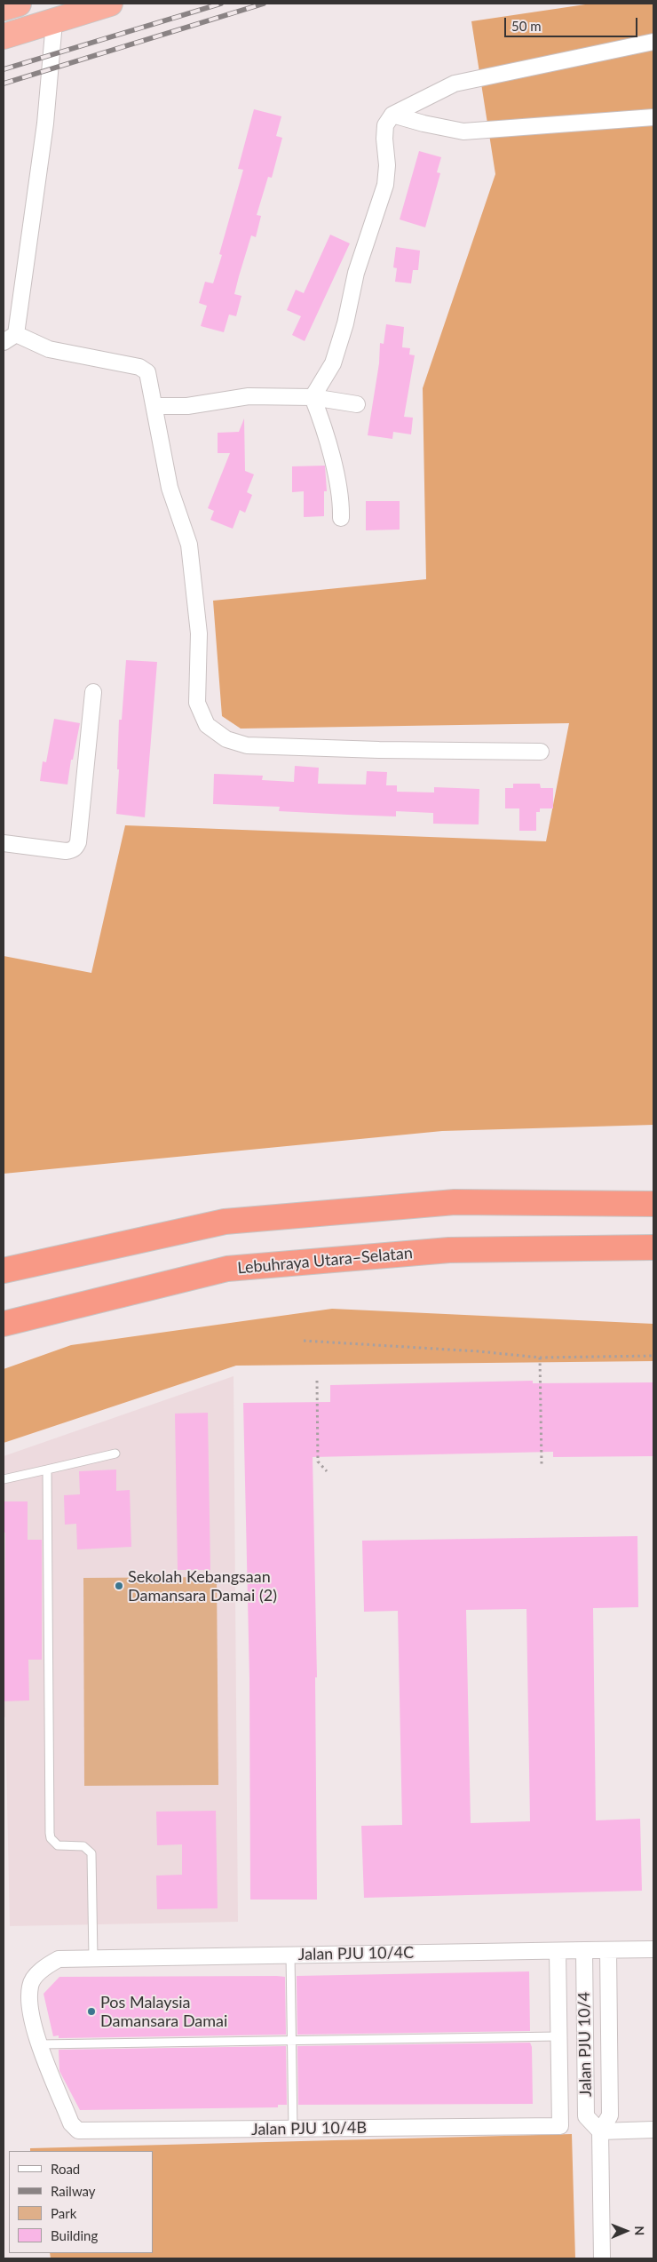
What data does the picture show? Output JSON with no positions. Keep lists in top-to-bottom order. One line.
{"streets":{"highway":["Lebuhraya Utara–Selatan"],"street":["Jalan PJU 10/4C","Jalan PJU 10/4","Jalan PJU 10/4B"]},"crossings":[["Jalan PJU 10/4C","Jalan PJU 10/4"],["Jalan PJU 10/4C","Jalan PJU 10/4B"]],"places":["Sekolah Kebangsaan Damansara Damai (2)","Pos Malaysia Damansara Damai"],"legend":["Road","Railway","Park","Building"],"scale_bar":"50 m","north":"right"}
